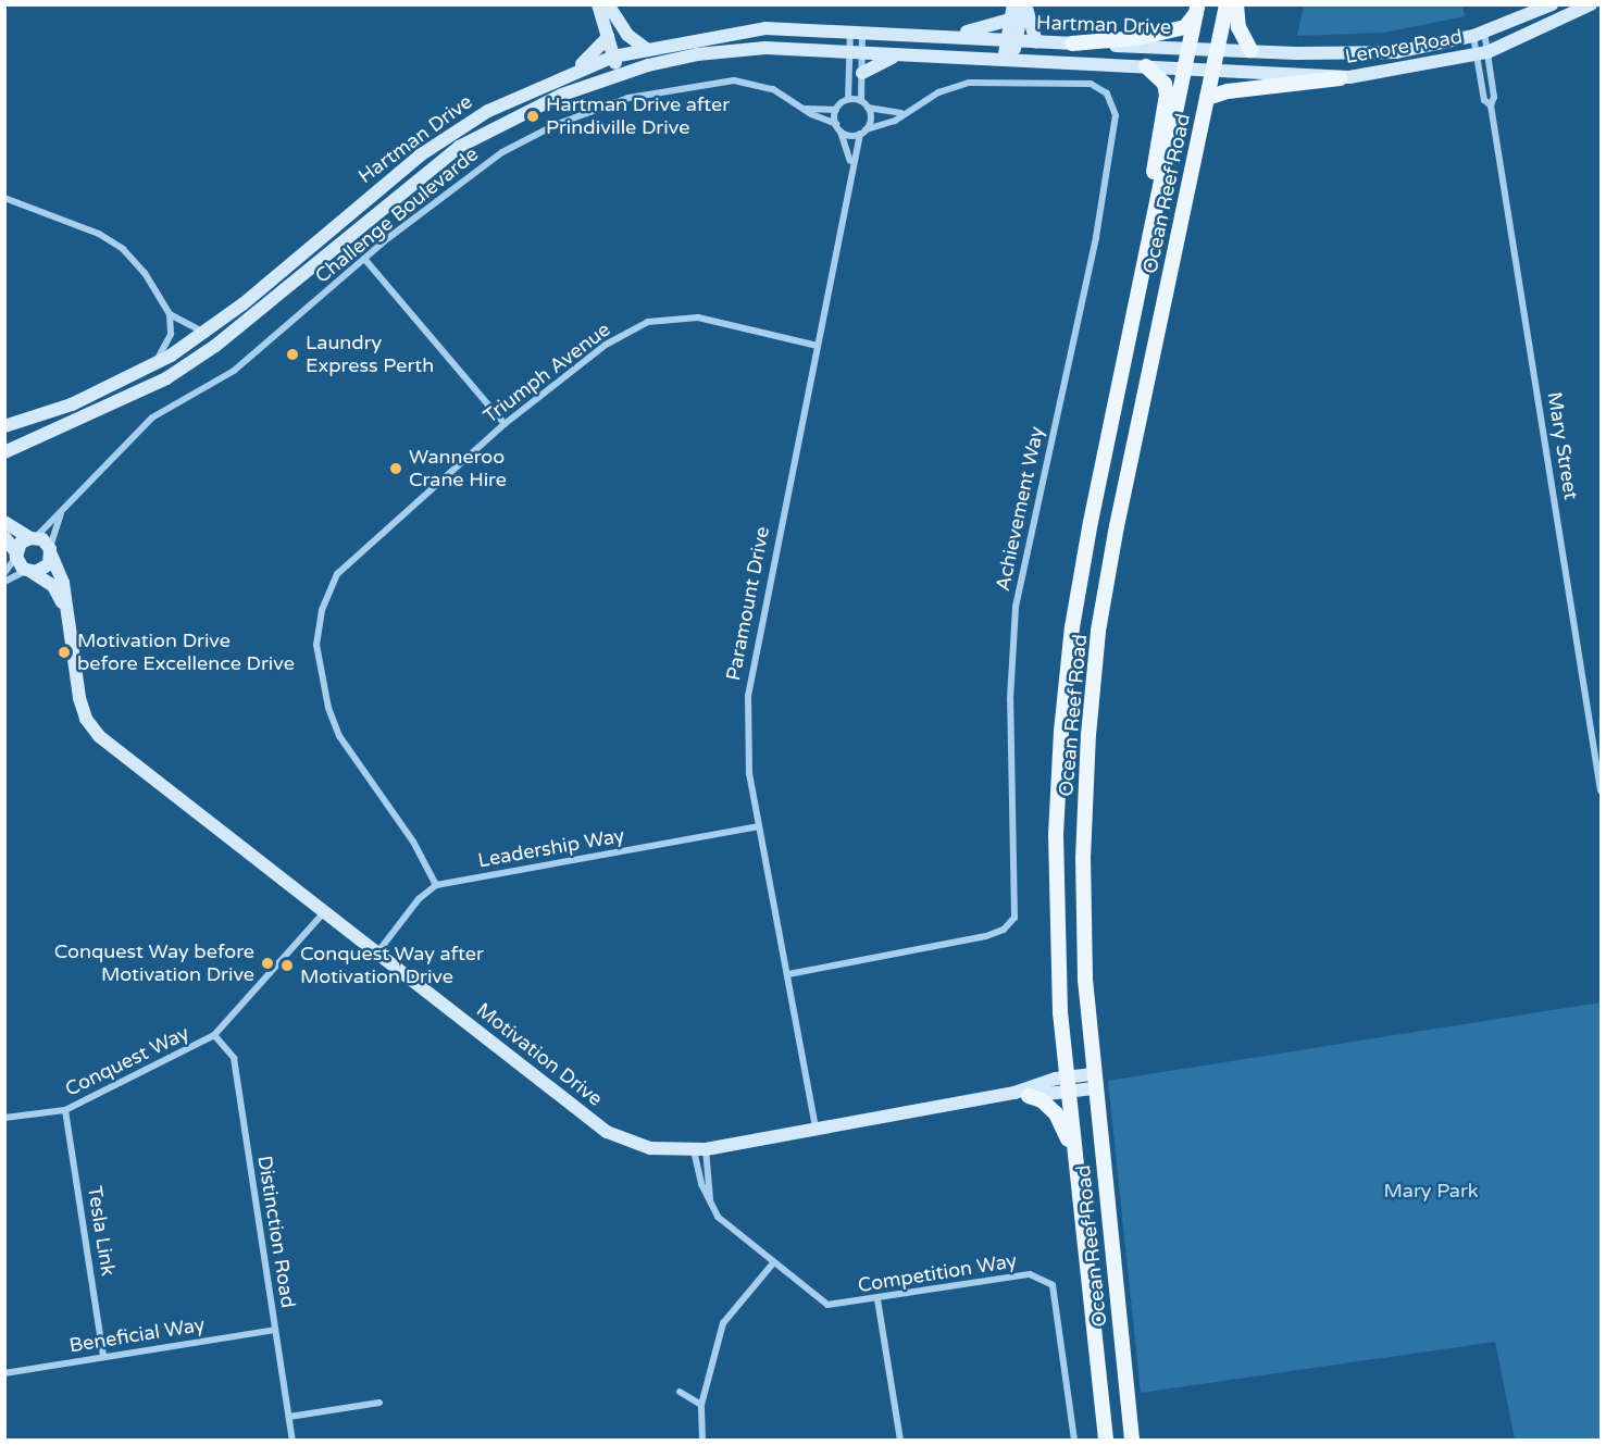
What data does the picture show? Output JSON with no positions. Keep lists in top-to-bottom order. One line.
{"streets":{"main road":["Hartman Drive","Lenore Road","Ocean Reef Road","Motivation Drive"],"street":["Challenge Boulevarde","Triumph Avenue","Mary Street","Achievement Way","Paramount Drive","Leadership Way","Conquest Way","Tesla Link","Distinction Road","Competition Way","Beneficial Way"]},"crossings":[["Hartman Drive","Lenore Road"],["Hartman Drive","Ocean Reef Road"],["Lenore Road","Ocean Reef Road"],["Lenore Road","Mary Street"],["Ocean Reef Road","Motivation Drive"],["Challenge Boulevarde","Achievement Way"],["Challenge Boulevarde","Paramount Drive"],["Challenge Boulevarde","Motivation Drive"],["Triumph Avenue","Paramount Drive"],["Triumph Avenue","Leadership Way"],["Achievement Way","Paramount Drive"],["Paramount Drive","Leadership Way"],["Paramount Drive","Motivation Drive"],["Motivation Drive","Conquest Way"],["Motivation Drive","Competition Way"],["Conquest Way","Tesla Link"],["Conquest Way","Distinction Road"],["Tesla Link","Beneficial Way"],["Distinction Road","Beneficial Way"]],"parks":["Mary Park"],"places":["Hartman Drive after Prindiville Drive","Laundry Express Perth","Wanneroo Crane Hire","Motivation Drive before Excellence Drive","Conquest Way before Motivation Drive","Conquest Way after Motivation Drive"]}
